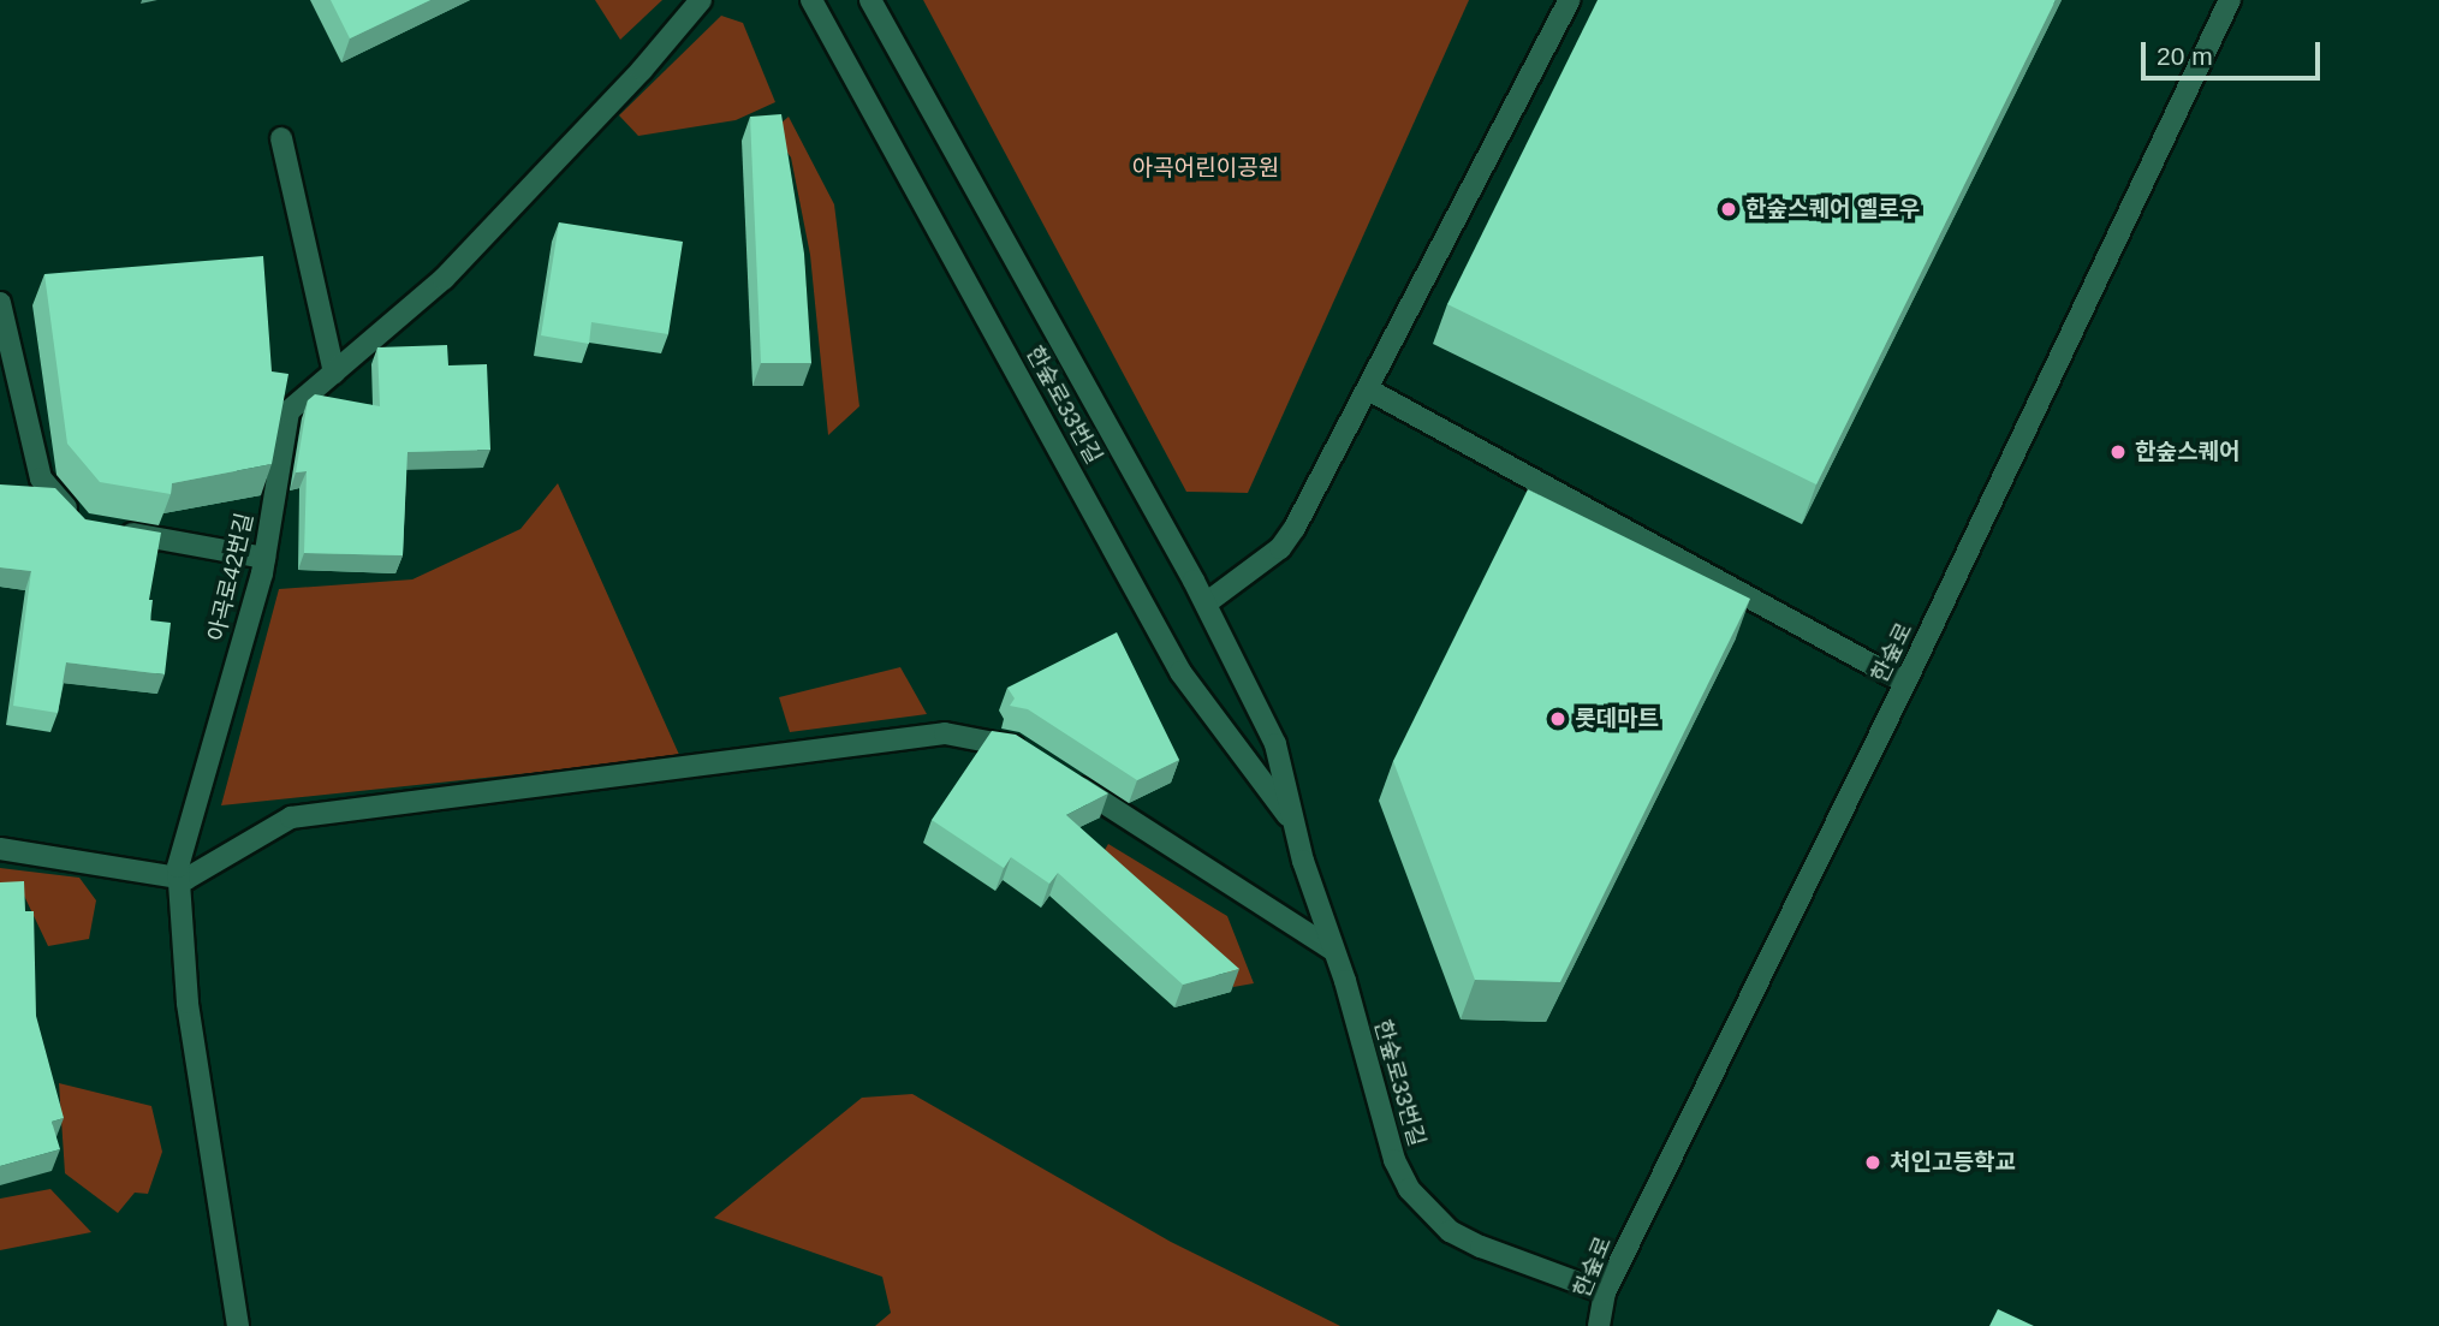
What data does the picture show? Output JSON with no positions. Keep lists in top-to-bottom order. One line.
{"streets":{"street":["한숲로33번길","아곡로42번길","한숲로"]},"crossings":[["한숲로33번길","한숲로"]],"parks":["아곡어린이공원"],"places":["한숲스퀘어 옐로우","한숲스퀘어","롯데마트","처인고등학교"],"scale_bar":"20 m"}
